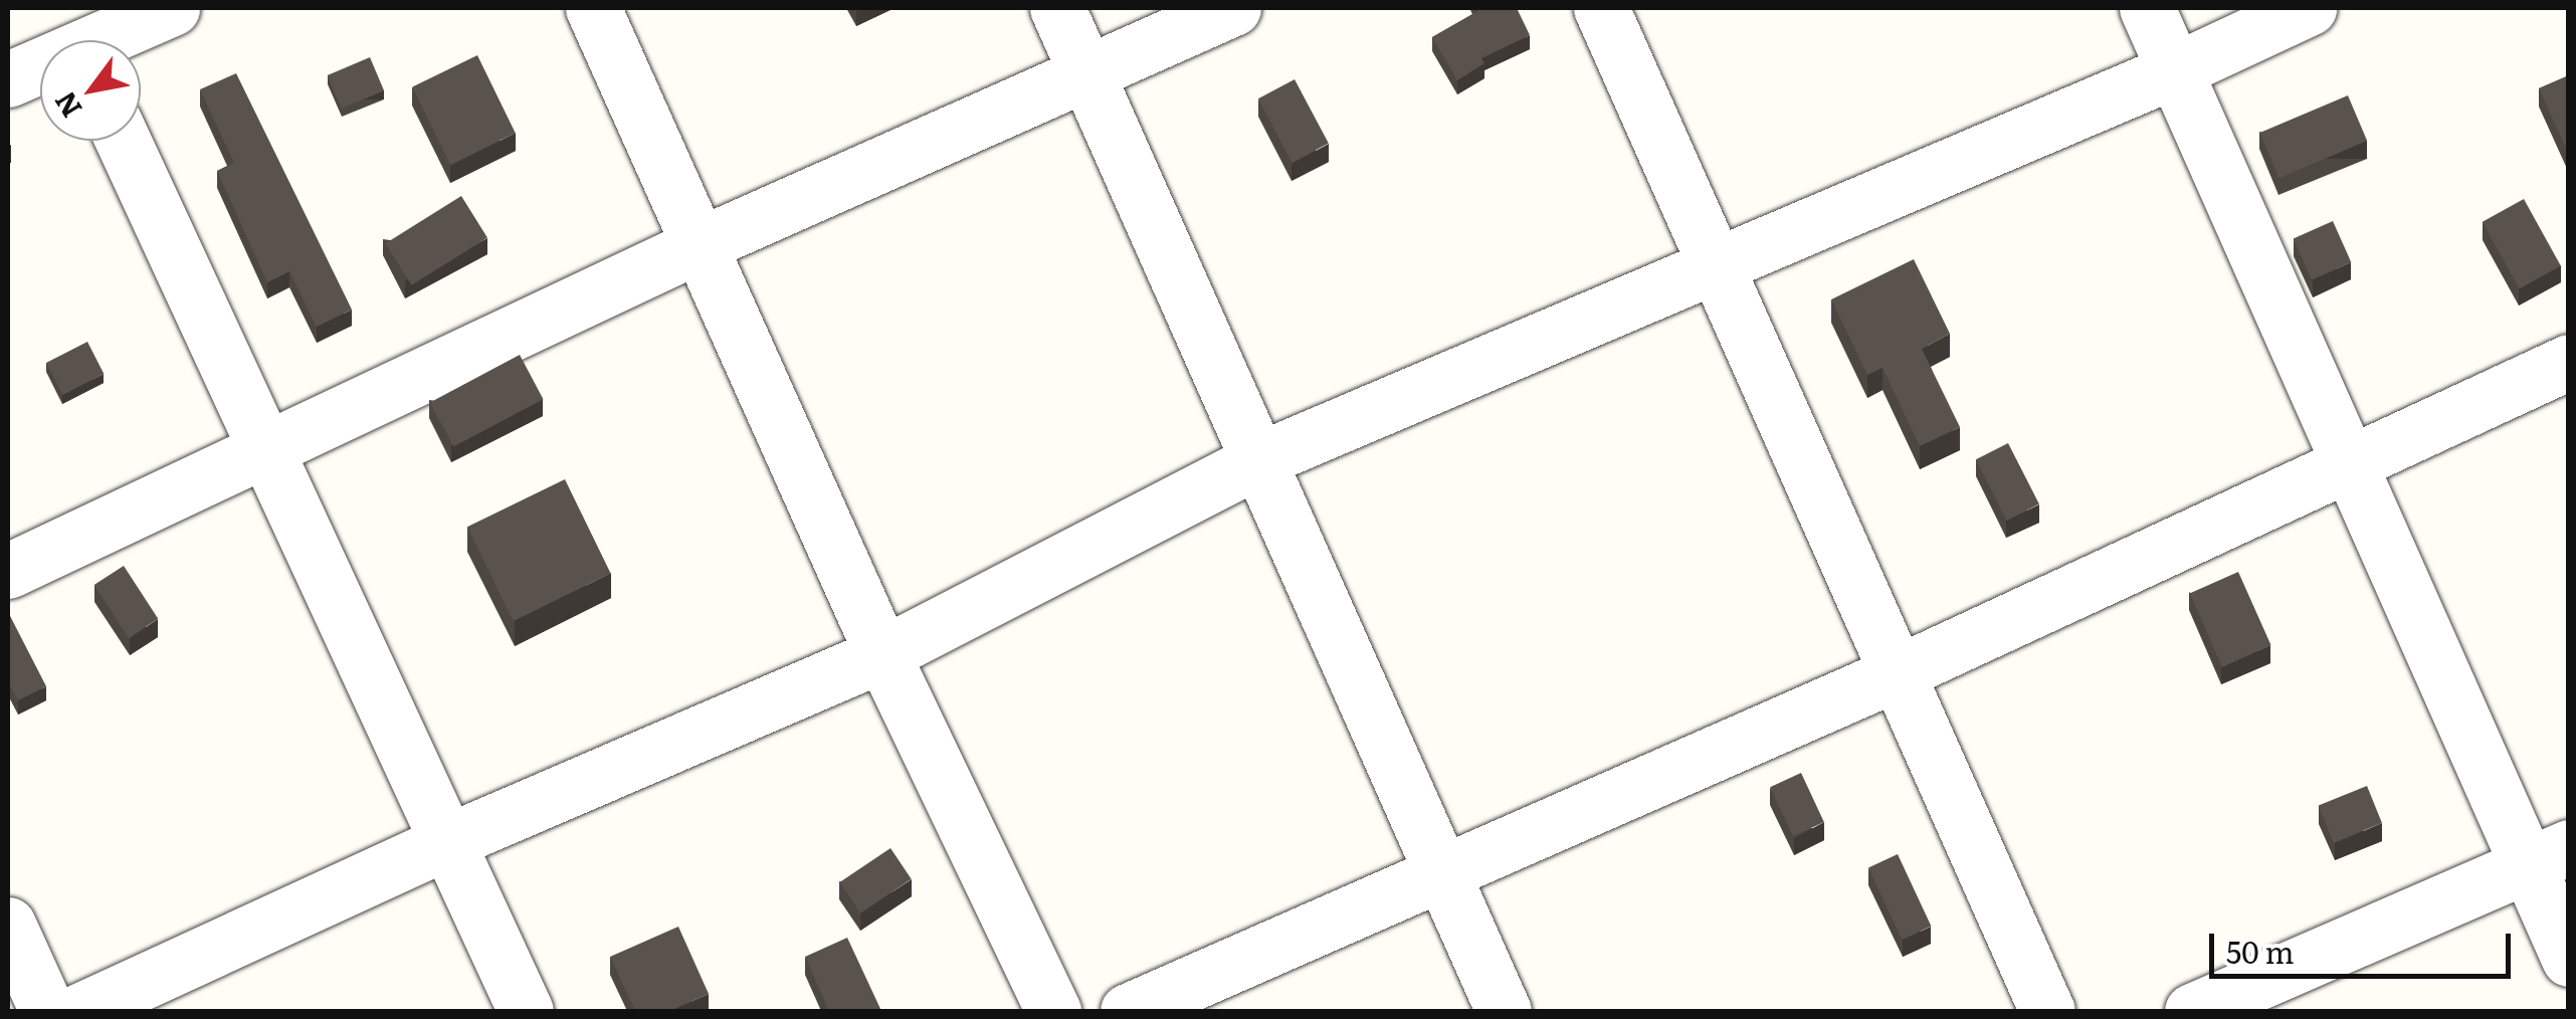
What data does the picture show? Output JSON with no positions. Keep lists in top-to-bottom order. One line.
{"scale_bar":"50 m","north":"bottom left"}
